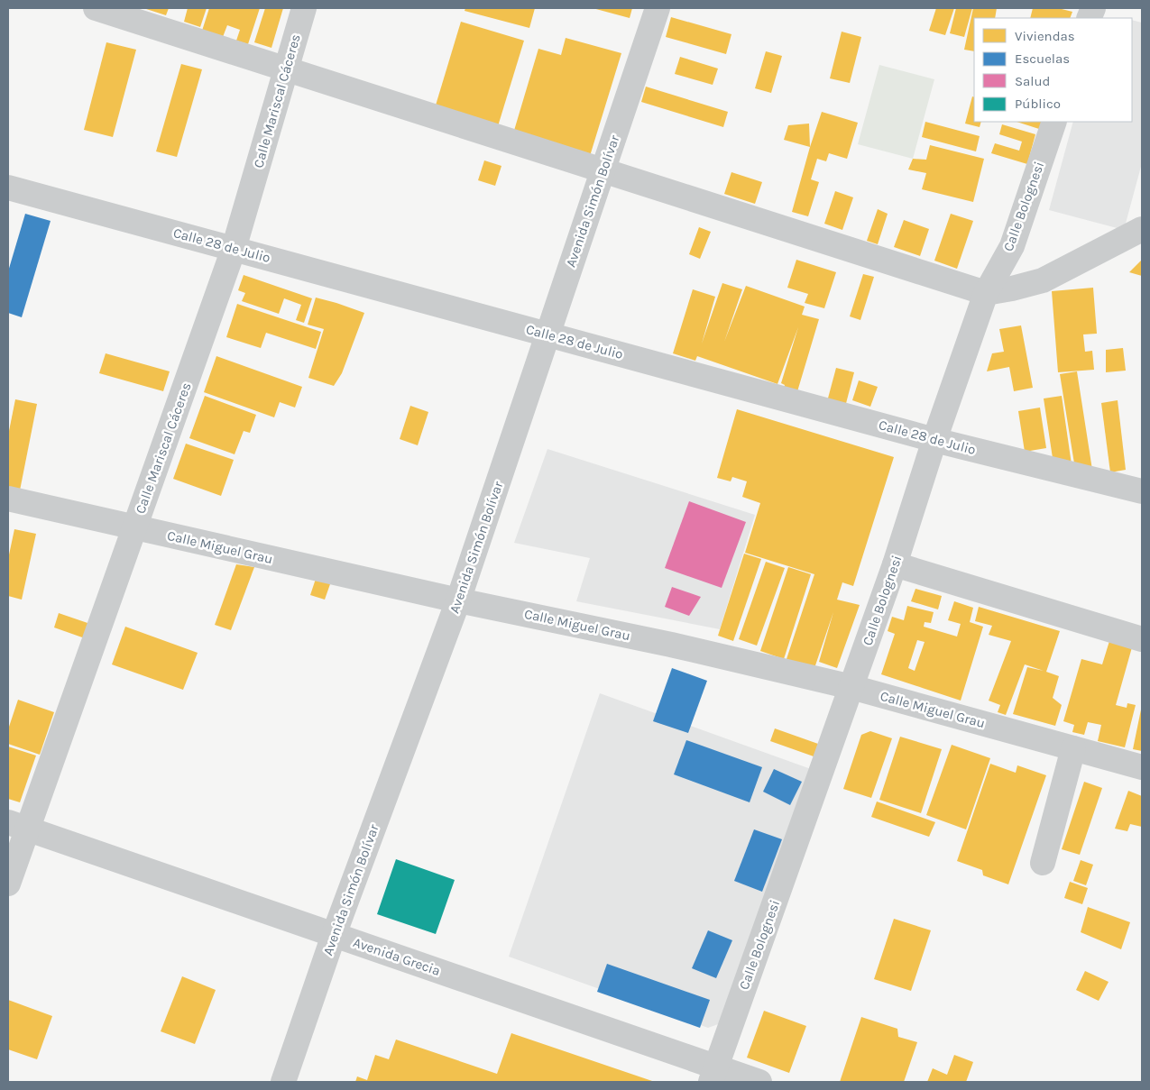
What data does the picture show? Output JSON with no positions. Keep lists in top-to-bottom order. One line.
{"streets":{"street":["Calle Mariscal Cáceres","Avenida Simón Bolívar","Calle Bolognesi","Calle 28 de Julio","Calle Miguel Grau","Avenida Grecia"]},"crossings":[["Calle Mariscal Cáceres","Calle 28 de Julio"],["Calle Mariscal Cáceres","Calle Miguel Grau"],["Calle Mariscal Cáceres","Avenida Grecia"],["Avenida Simón Bolívar","Calle 28 de Julio"],["Avenida Simón Bolívar","Calle Miguel Grau"],["Avenida Simón Bolívar","Avenida Grecia"],["Calle Bolognesi","Calle 28 de Julio"],["Calle Bolognesi","Calle Miguel Grau"],["Calle Bolognesi","Avenida Grecia"]],"legend":["Viviendas","Escuelas","Salud","Público"]}
